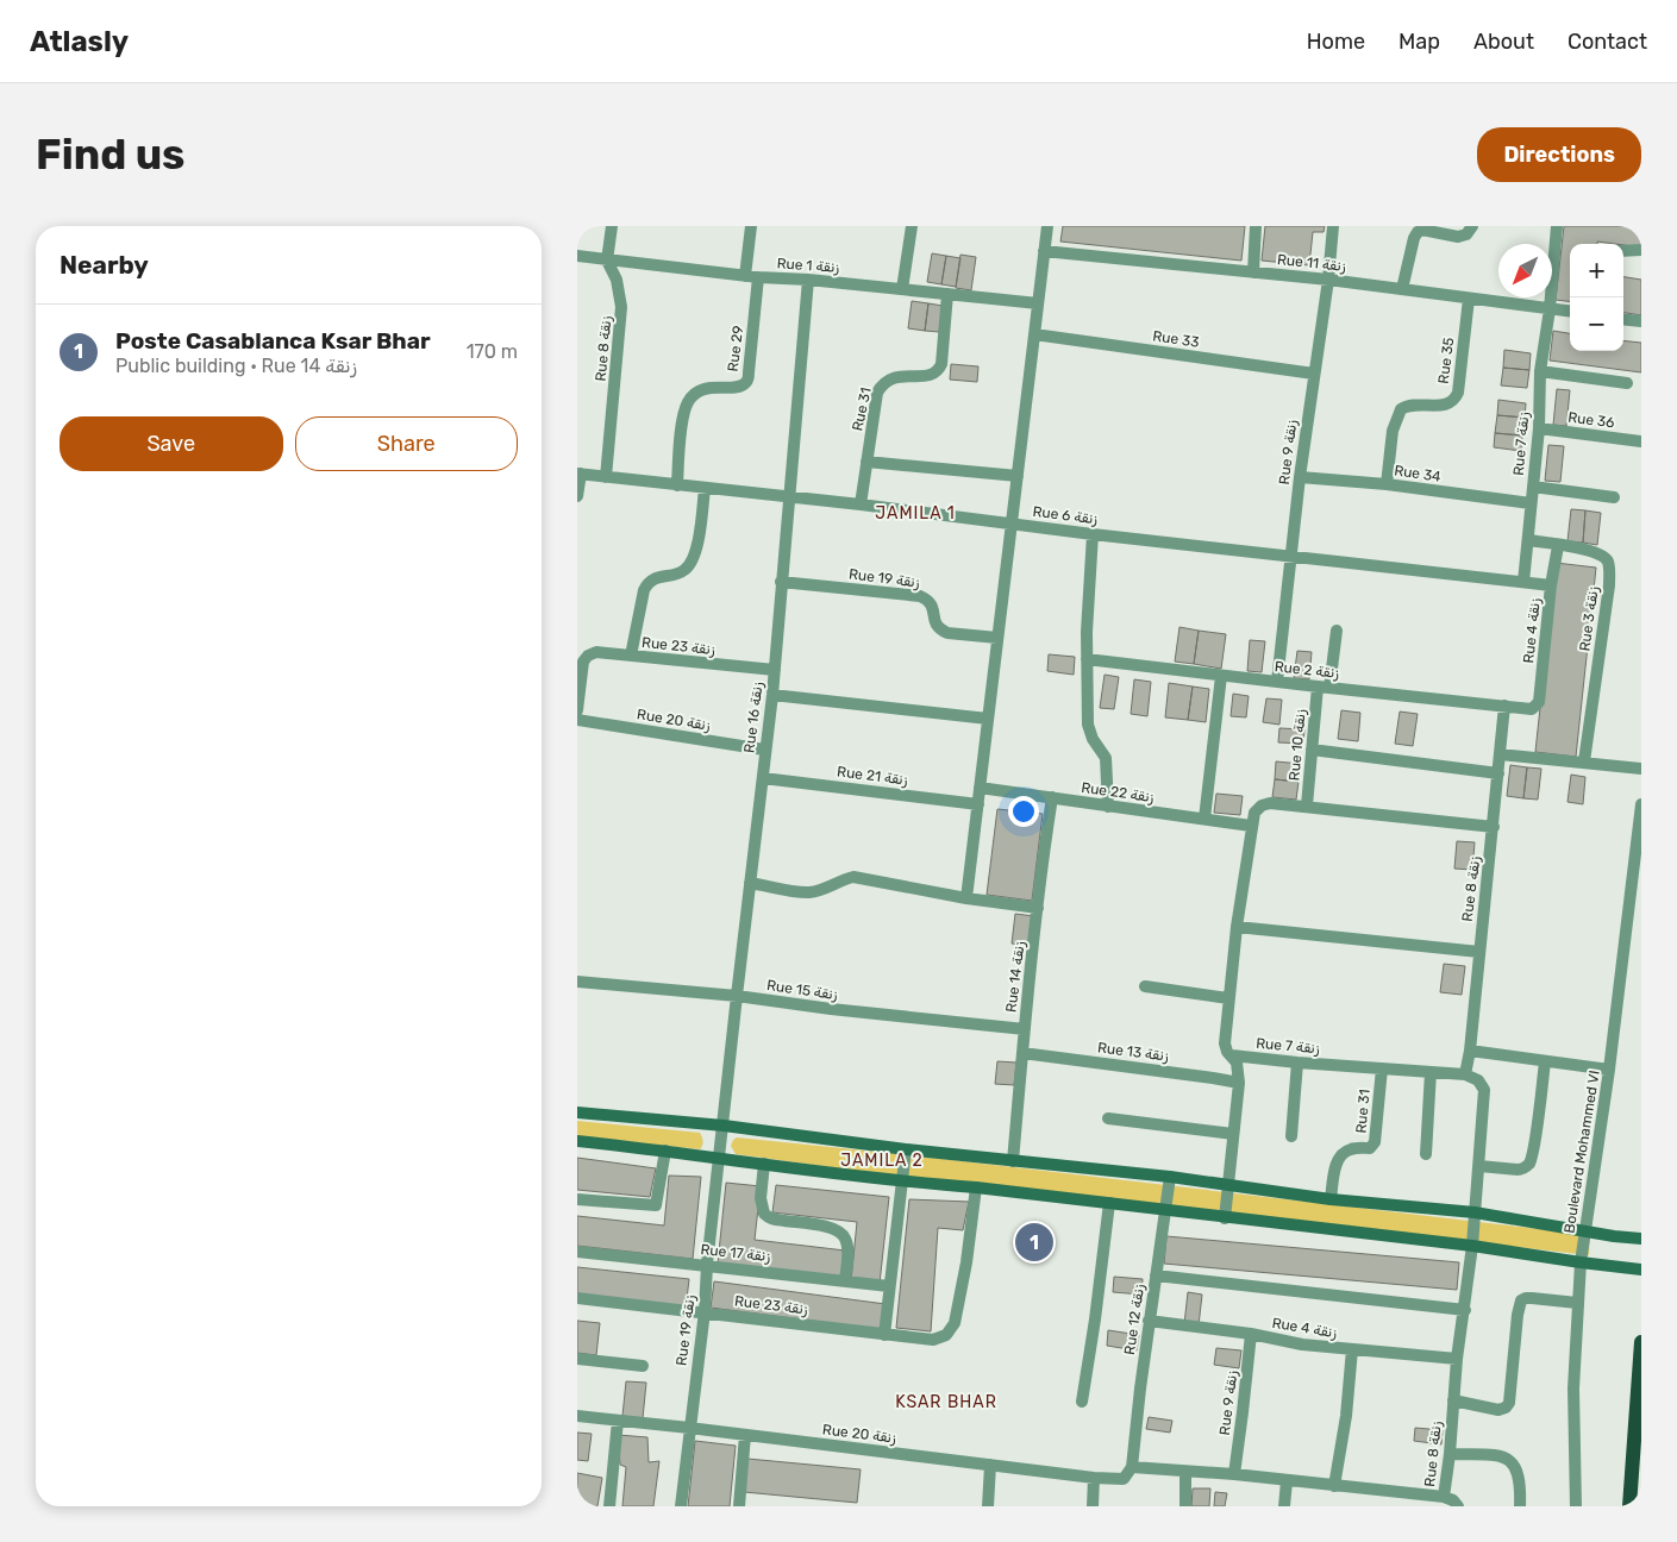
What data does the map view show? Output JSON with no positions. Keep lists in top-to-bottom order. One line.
{"streets":{"street":["Rue 11 زنقة","Rue 1 زنقة","Rue 33","Rue 8 زنقة","Rue 29","Rue 35","Rue 31","Rue 36","Rue 7 زنقة","Rue 9 زنقة","Rue 34","Rue 6 زنقة","Rue 19 زنقة","Rue 3 زنقة","Rue 4 زنقة","Rue 23 زنقة","Rue 2 زنقة","Rue 16 زنقة","Rue 20 زنقة","Rue 10 زنقة","Rue 21 زنقة","Rue 22 زنقة","Rue 14 زنقة","Rue 15 زنقة","Rue 13 زنقة","Boulevard Mohammed VI","Rue 17 زنقة","Rue 12 زنقة"]},"crossings":[["Rue 11 زنقة","Rue 35"],["Rue 11 زنقة","Rue 7 زنقة"],["Rue 11 زنقة","Rue 9 زنقة"],["Rue 1 زنقة","Rue 8 زنقة"],["Rue 1 زنقة","Rue 29"],["Rue 1 زنقة","Rue 31"],["Rue 1 زنقة","Rue 16 زنقة"],["Rue 33","Rue 9 زنقة"],["Rue 8 زنقة","Rue 7 زنقة"],["Rue 8 زنقة","Rue 9 زنقة"],["Rue 8 زنقة","Rue 6 زنقة"],["Rue 8 زنقة","Rue 4 زنقة"],["Rue 8 زنقة","Rue 2 زنقة"],["Rue 8 زنقة","Rue 20 زنقة"],["Rue 8 زنقة","Rue 12 زنقة"],["Rue 29","Rue 6 زنقة"],["Rue 35","Rue 34"],["Rue 31","Rue 7 زنقة"],["Rue 31","Rue 6 زنقة"],["Rue 36","Rue 7 زنقة"],["Rue 7 زنقة","Rue 34"],["Rue 7 زنقة","Rue 6 زنقة"],["Rue 7 زنقة","Rue 3 زنقة"],["Rue 7 زنقة","Rue 13 زنقة"],["Rue 9 زنقة","Rue 34"],["Rue 9 زنقة","Rue 6 زنقة"],["Rue 9 زنقة","Rue 4 زنقة"],["Rue 9 زنقة","Rue 2 زنقة"],["Rue 6 زنقة","Rue 4 زنقة"],["Rue 6 زنقة","Rue 16 زنقة"],["Rue 19 زنقة","Rue 23 زنقة"],["Rue 19 زنقة","Rue 16 زنقة"],["Rue 19 زنقة","Rue 20 زنقة"],["Rue 19 زنقة","Rue 17 زنقة"],["Rue 3 زنقة","Rue 4 زنقة"],["Rue 4 زنقة","Rue 2 زنقة"],["Rue 4 زنقة","Rue 12 زنقة"],["Rue 23 زنقة","Rue 16 زنقة"],["Rue 2 زنقة","Rue 10 زنقة"],["Rue 16 زنقة","Rue 20 زنقة"],["Rue 16 زنقة","Rue 21 زنقة"],["Rue 16 زنقة","Rue 15 زنقة"],["Rue 20 زنقة","Rue 12 زنقة"],["Rue 22 زنقة","Rue 14 زنقة"],["Rue 14 زنقة","Rue 15 زنقة"],["Rue 14 زنقة","Rue 13 زنقة"]],"districts":["JAMILA 1","JAMILA 2","KSAR BHAR"],"north":"bottom left","page":{"header":"Atlasly","nav":["Home","Map","About","Contact"],"buttons":["Directions",["Save","Share"]],"title":"Find us","heading":"Nearby","map_buttons":["+","−"],"list":[{"mark":"1","name":"Poste Casablanca Ksar Bhar","note":"Public building · Rue 14 زنقة","value":"170 m"}],"pins":"1"}}
